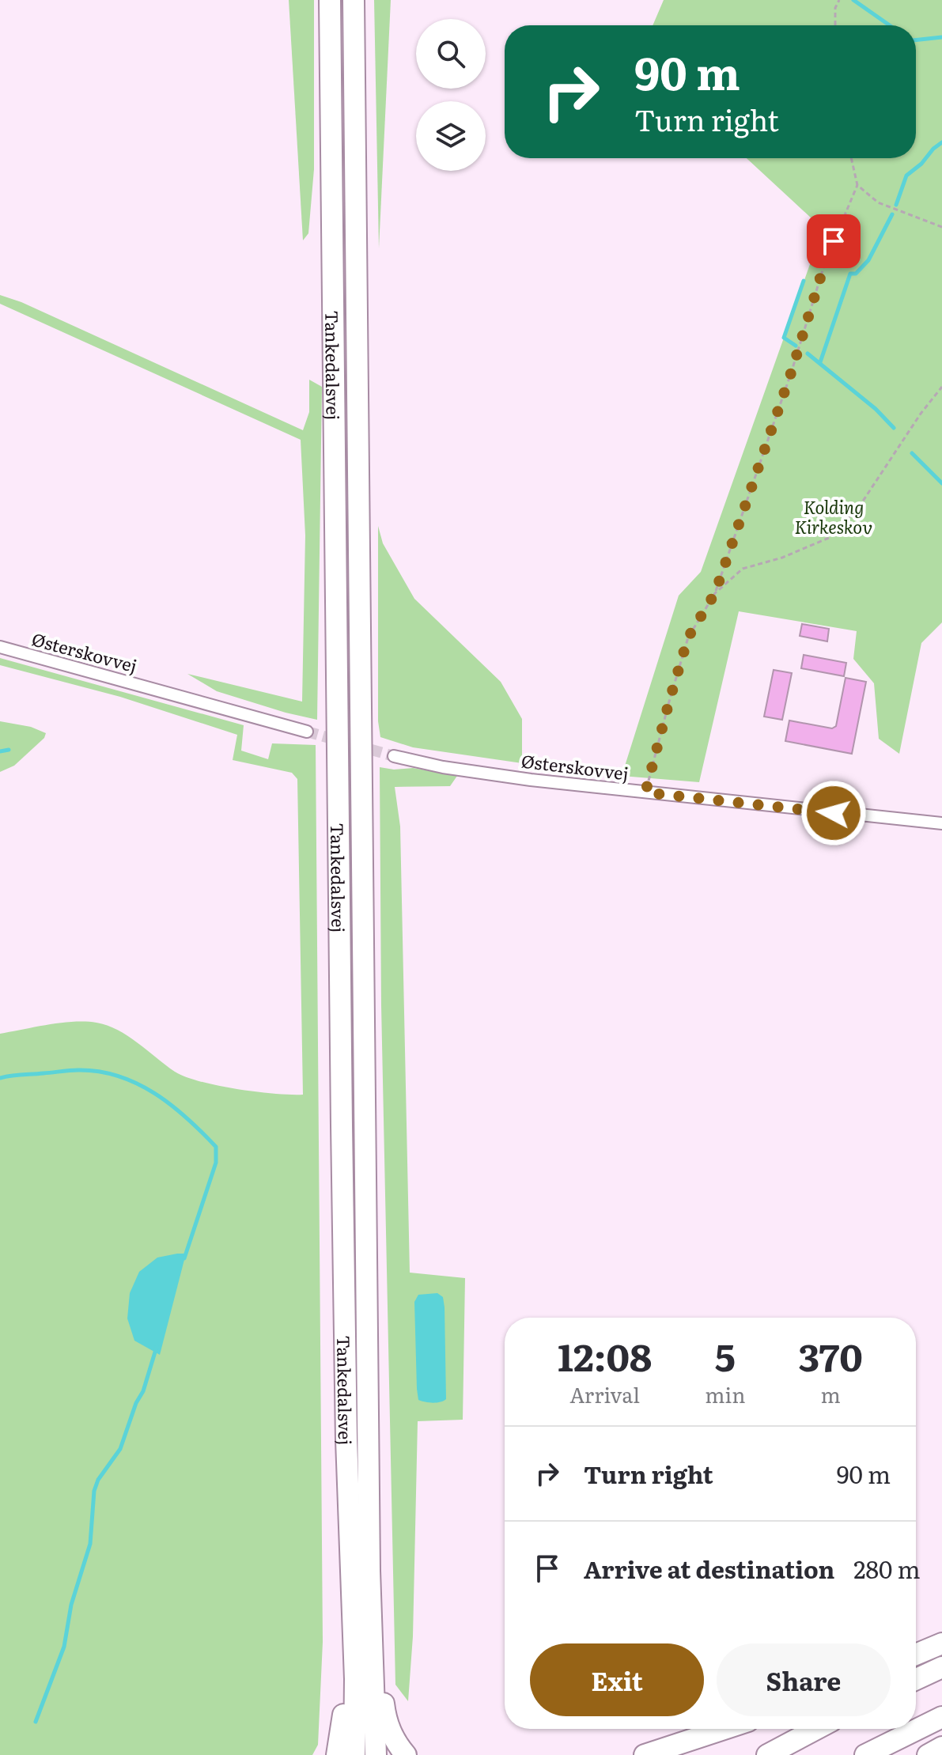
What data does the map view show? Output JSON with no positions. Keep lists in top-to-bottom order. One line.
{"streets":{"highway":["Tankedalsvej"],"street":["Østerskovvej"]},"parks":["Kolding Kirkeskov"],"page":{"turn":["90 m","Turn right"],"eta":["12:08","Arrival","5","min","370","m"],"list":[{"name":"Turn right","value":"90 m"},{"name":"Arrive at destination","value":"280 m"}],"buttons":["Exit","Share"]}}
